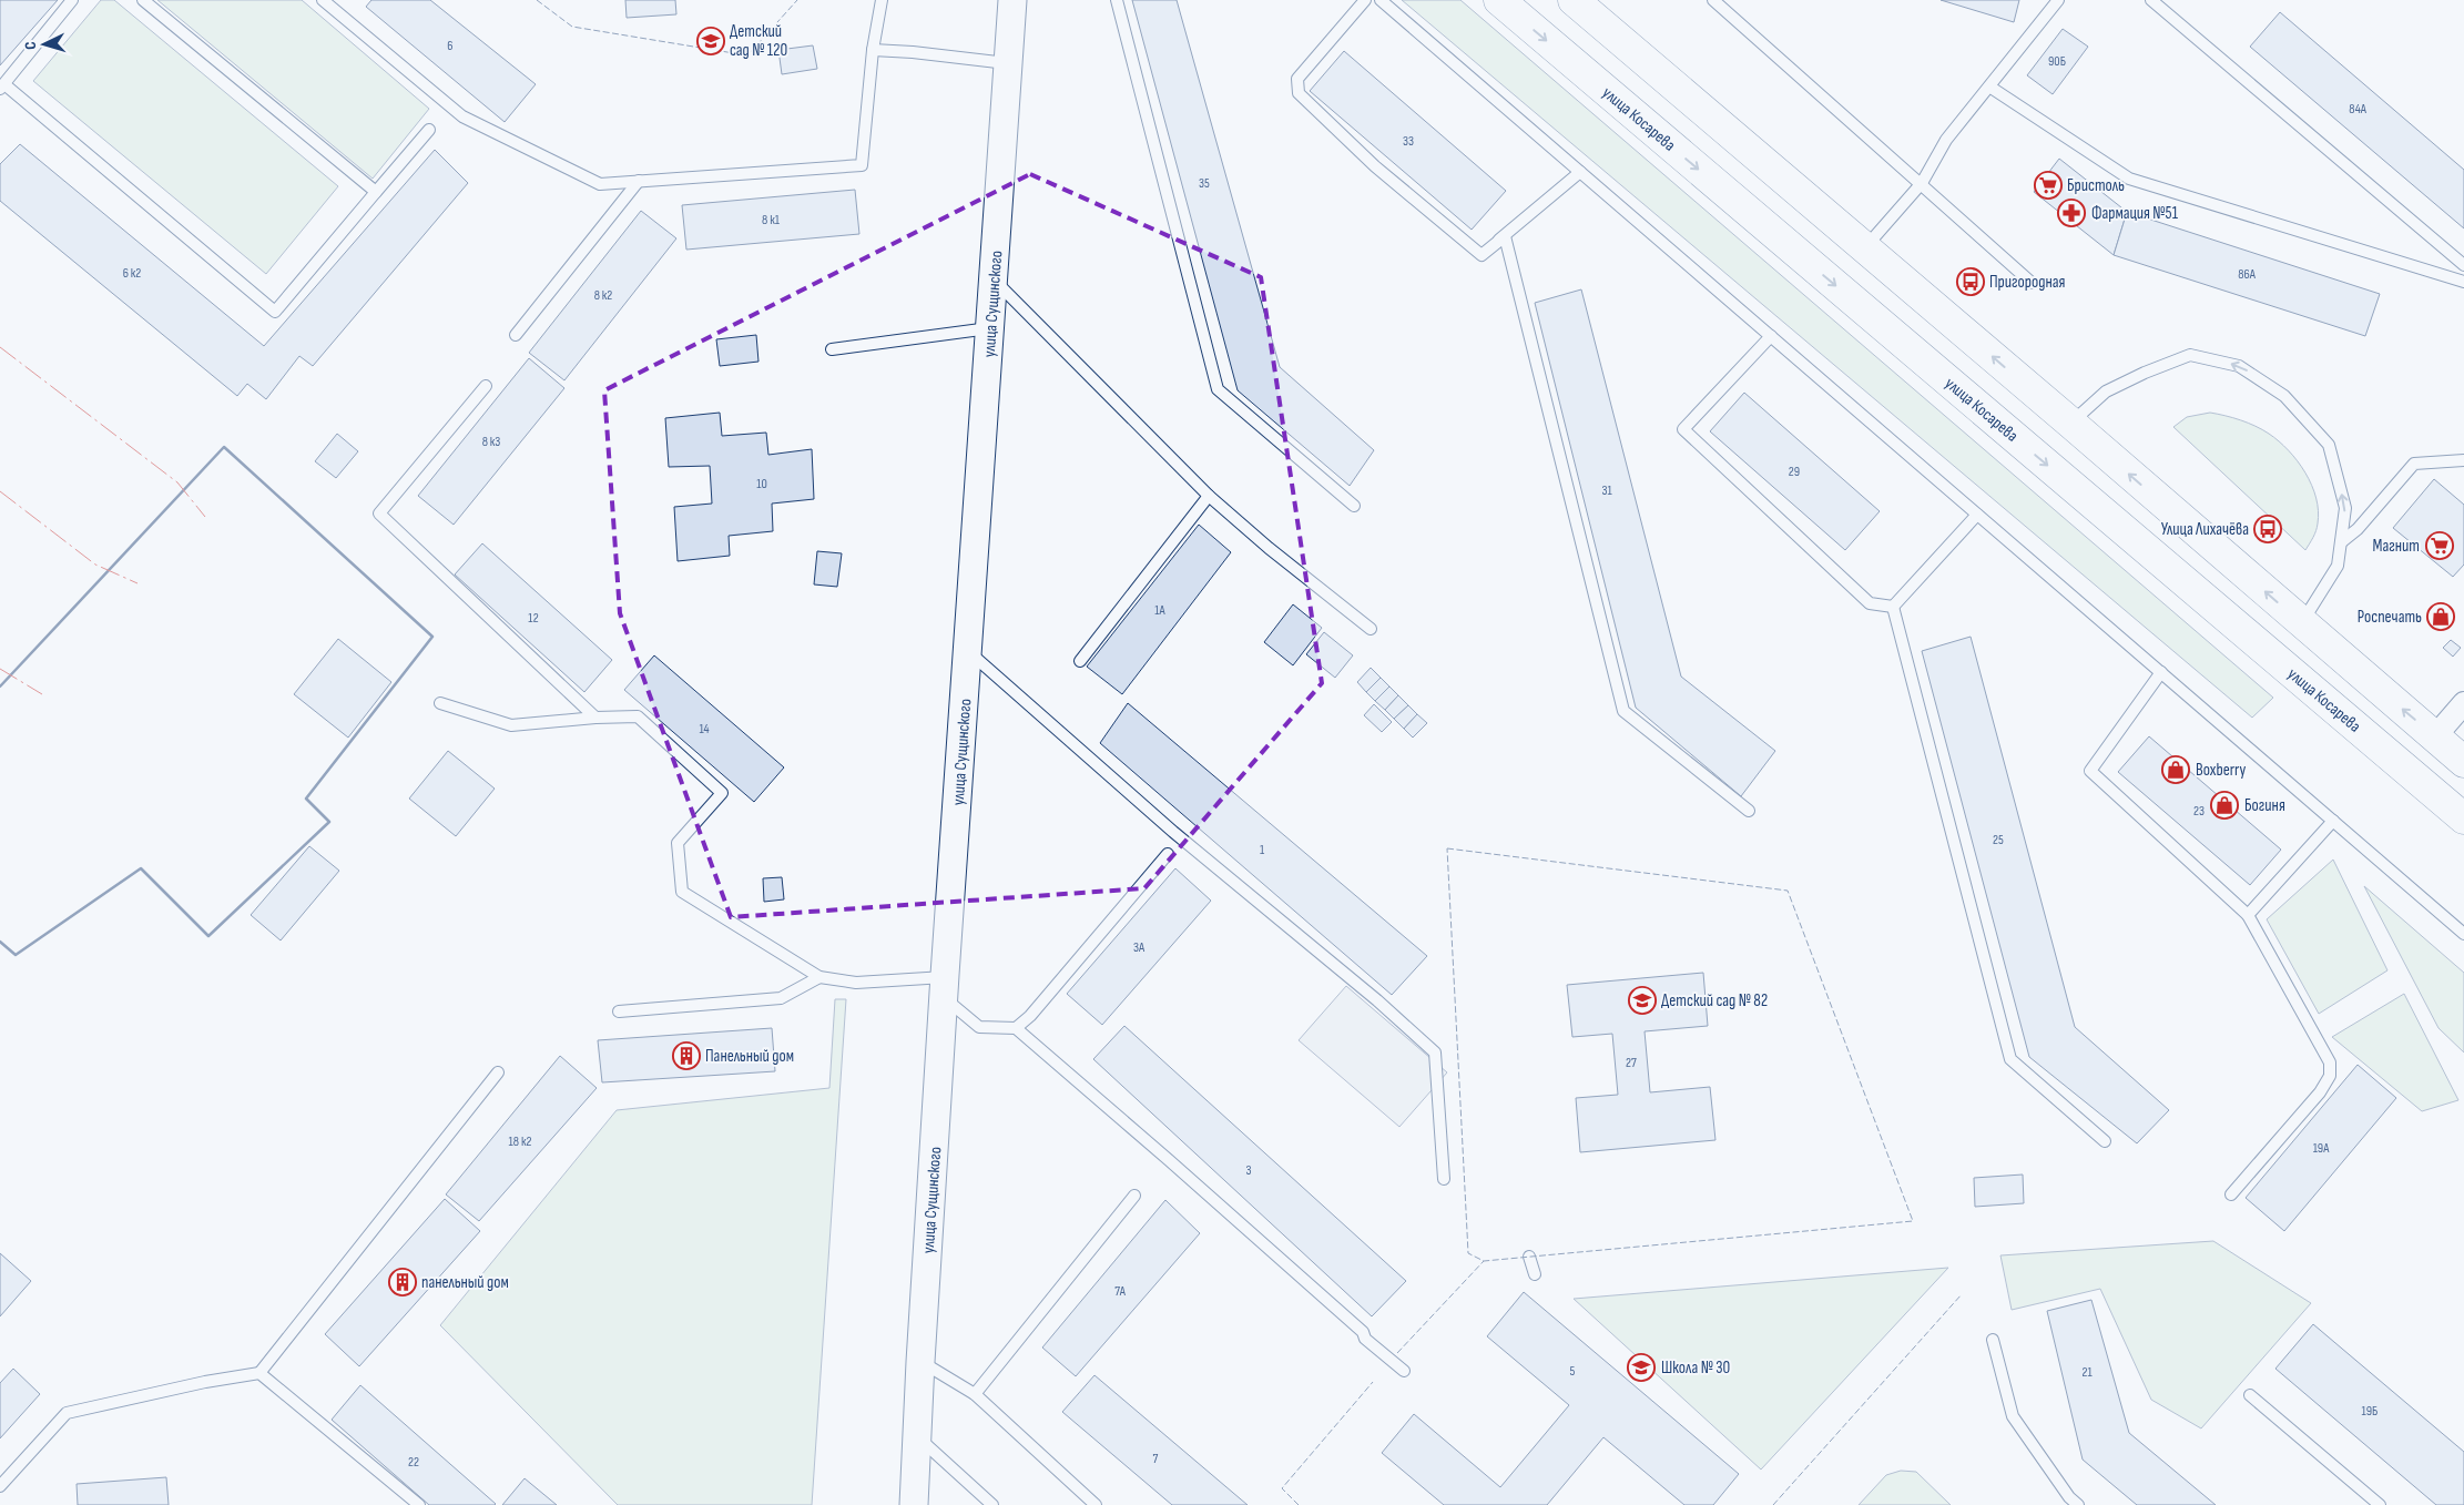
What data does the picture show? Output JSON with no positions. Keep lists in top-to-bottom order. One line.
{"streets":{"main road":["улица Косарева"],"street":["улица Сущинского"]},"places":{"school or university":["Детский сад № 120","Детский сад № 82","Школа № 30"],"supermarket":["Бристоль","Магнит"],"pharmacy":["Фармация №51"],"bus stop":["Пригородная","Улица Лихачёва"],"shop":["Роспечать","Boxberry","Богиня"],"building":["Панельный дом","панельный дом"]},"house_numbers":["6","90Б","84А","33","35","8 к1","6 к2","86А","8 к2","8 к3","29","10","31","1А","12","14","23","25","1","3А","27","18 к2","19А","3","7А","5","21","19Б","7","22"],"north":"left"}
